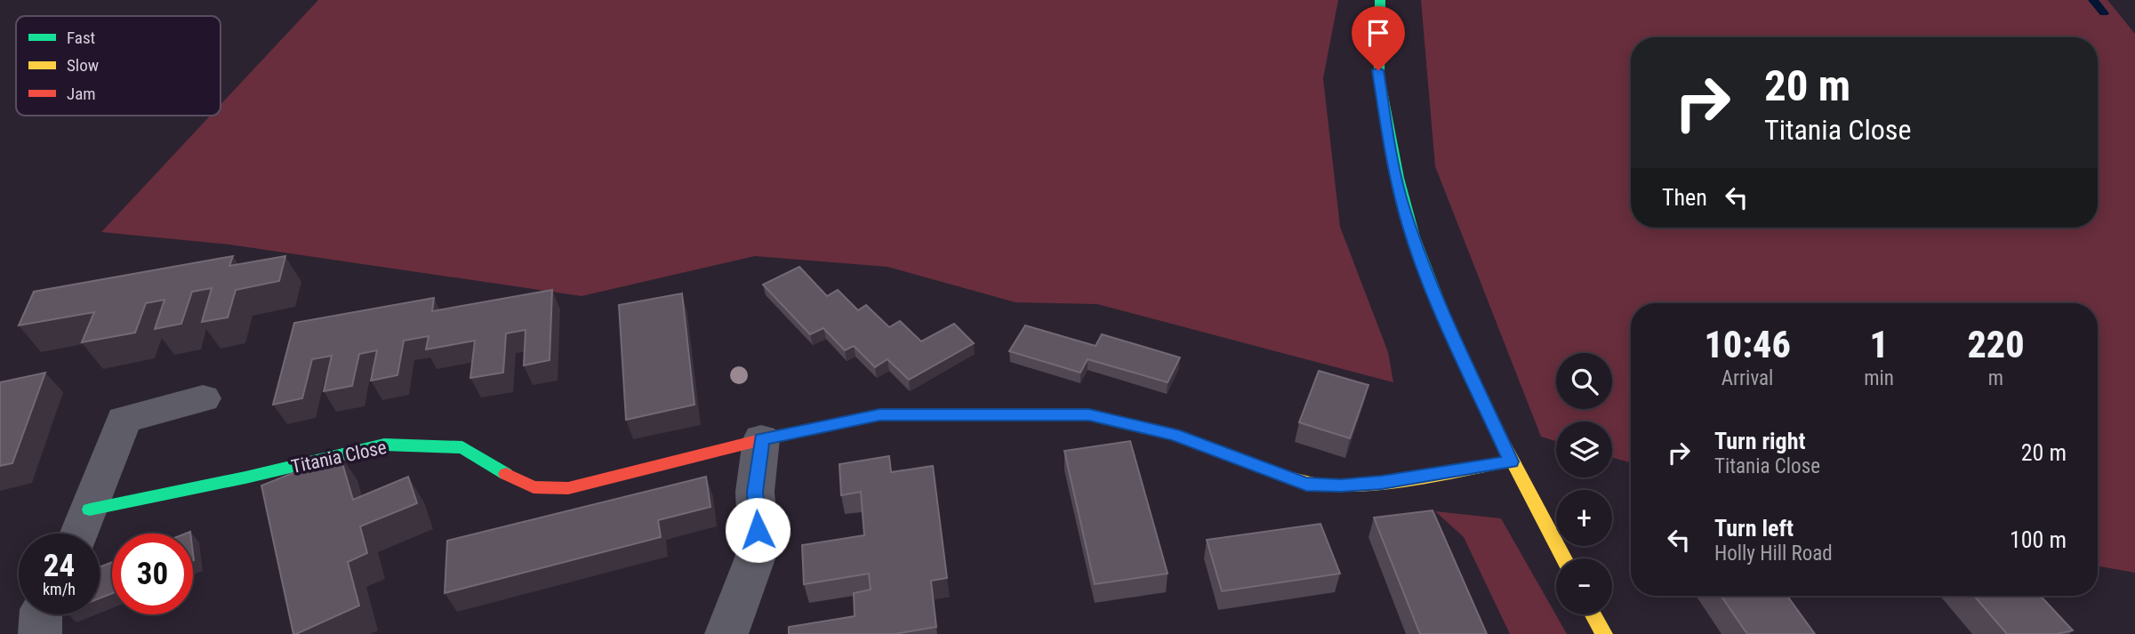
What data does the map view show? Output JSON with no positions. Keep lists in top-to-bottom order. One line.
{"streets":{"street":["Titania Close"]},"legend":["Fast","Slow","Jam"],"page":{"turn":["20 m","Titania Close"],"then":"Then","eta":["10:46","Arrival","1","min","220","m"],"map_buttons":["+","−"],"list":[{"name":"Turn right","note":"Titania Close","value":"20 m"},{"name":"Turn left","note":"Holly Hill Road","value":"100 m"}],"speed":"24 km/h","limit":"30"}}
